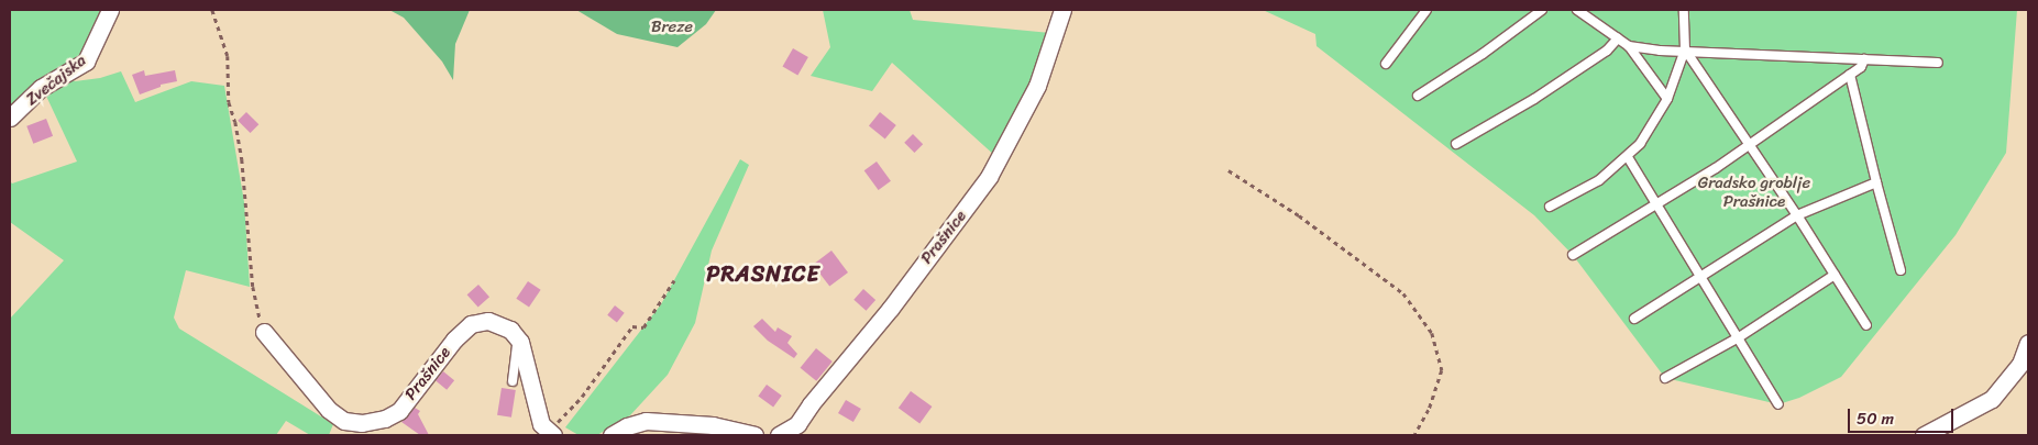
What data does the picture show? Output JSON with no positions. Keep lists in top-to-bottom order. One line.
{"streets":{"street":["Zvečajska","Prašnice"]},"districts":["PRASNICE"],"parks":["Breze","Gradsko groblje Prašnice"],"scale_bar":"50 m"}
